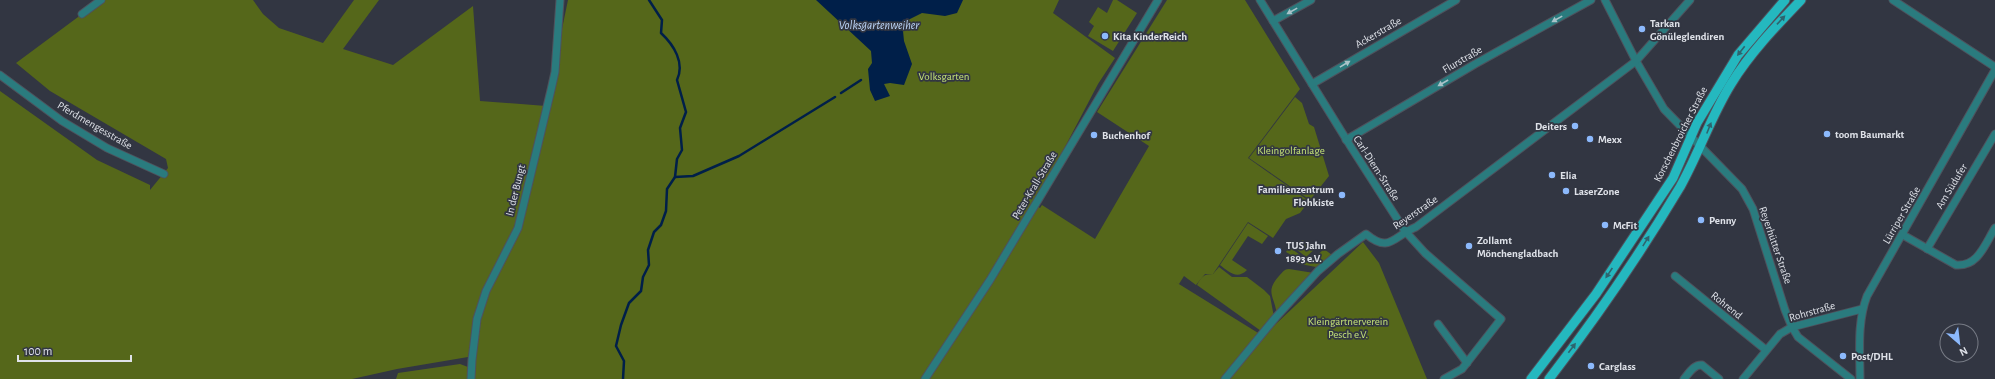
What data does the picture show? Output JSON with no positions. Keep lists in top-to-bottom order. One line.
{"streets":{"main road":["Korschenbroicher Straße"],"street":["Ackerstraße","Flurstraße","Pferdmengesstraße","Carl-Diem-Straße","Peter-Krall-Straße","Am Südufer","In der Bungt","Reyerstraße","Lürriper Straße","Reyerhütter Straße","Rohrend","Rohrstraße"]},"crossings":[["Ackerstraße","Carl-Diem-Straße"],["Flurstraße","Carl-Diem-Straße"],["Korschenbroicher Straße","Reyerhütter Straße"],["Carl-Diem-Straße","Reyerstraße"],["Reyerstraße","Reyerhütter Straße"],["Lürriper Straße","Rohrstraße"],["Reyerhütter Straße","Rohrstraße"],["Rohrend","Rohrstraße"]],"one_way":["Ackerstraße","Flurstraße"],"water":["Volksgartenweiher"],"parks":["Volksgarten","Kleingolfanlage","Kleingärtnerverein Pesch e.V."],"places":["Tarkan Gönüleglendiren","Kita KinderReich","Deiters","toom Baumarkt","Buchenhof","Mexx","Elia","LaserZone","Familienzentrum Flohkiste","Penny","McFit","Zollamt Mönchengladbach","TUS Jahn 1893 e.V.","Post/DHL","Carglass"],"scale_bar":"100 m","north":"bottom right"}
